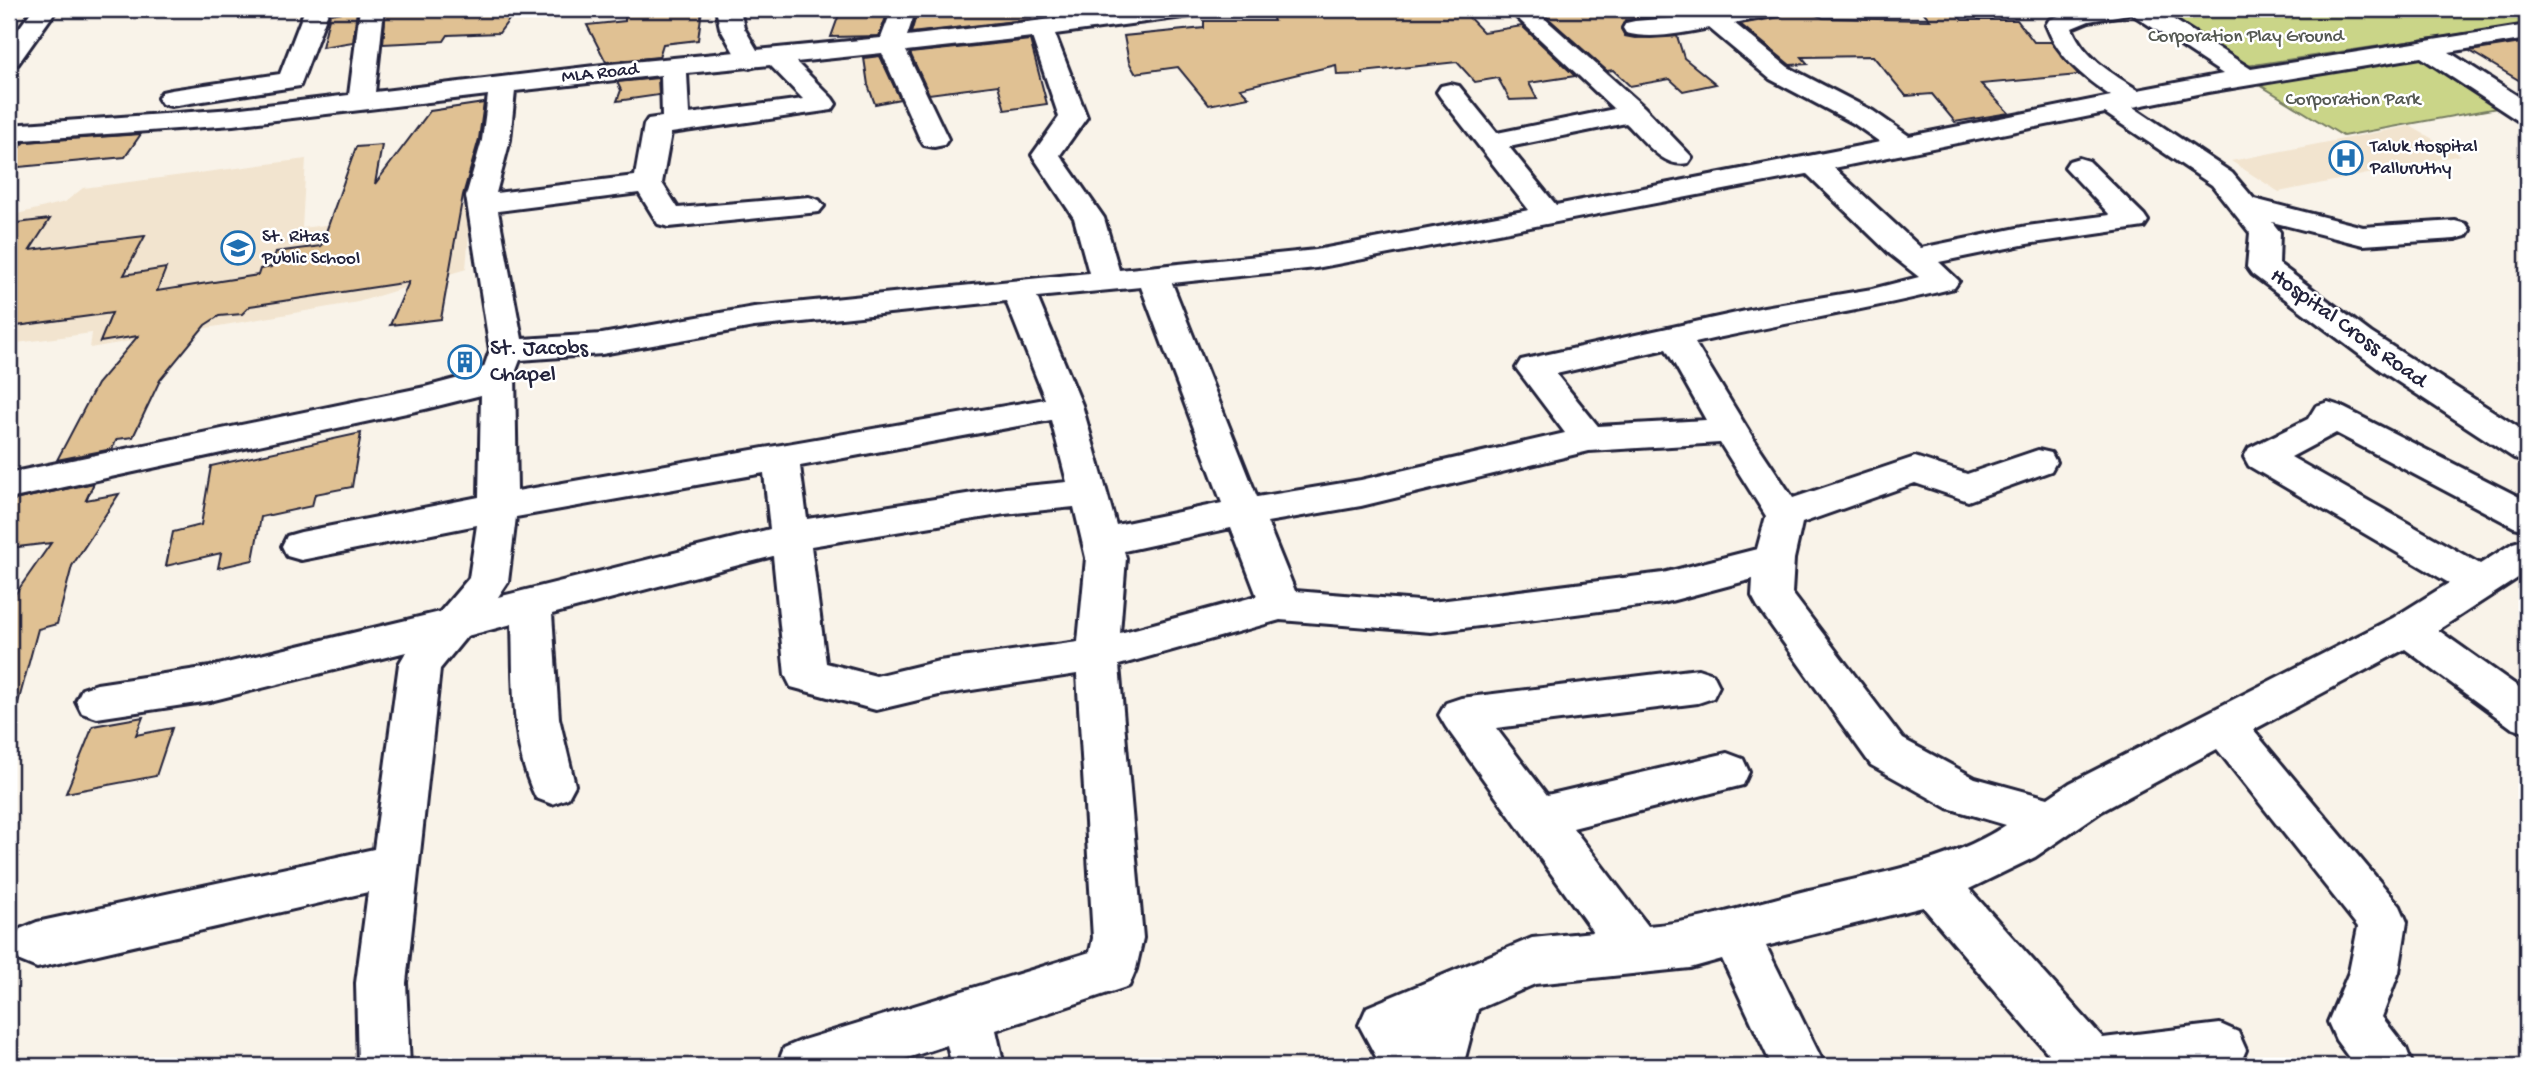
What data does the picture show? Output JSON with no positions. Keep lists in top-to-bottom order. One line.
{"streets":{"street":["MLA Road","Hospital Cross Road"]},"parks":["Corporation Play Ground","Corporation Park"],"places":{"hospital":["Taluk Hospital Palluruthy"],"school or university":["St. Ritas Public School"],"building":["St. Jacobs Chapel"]}}
